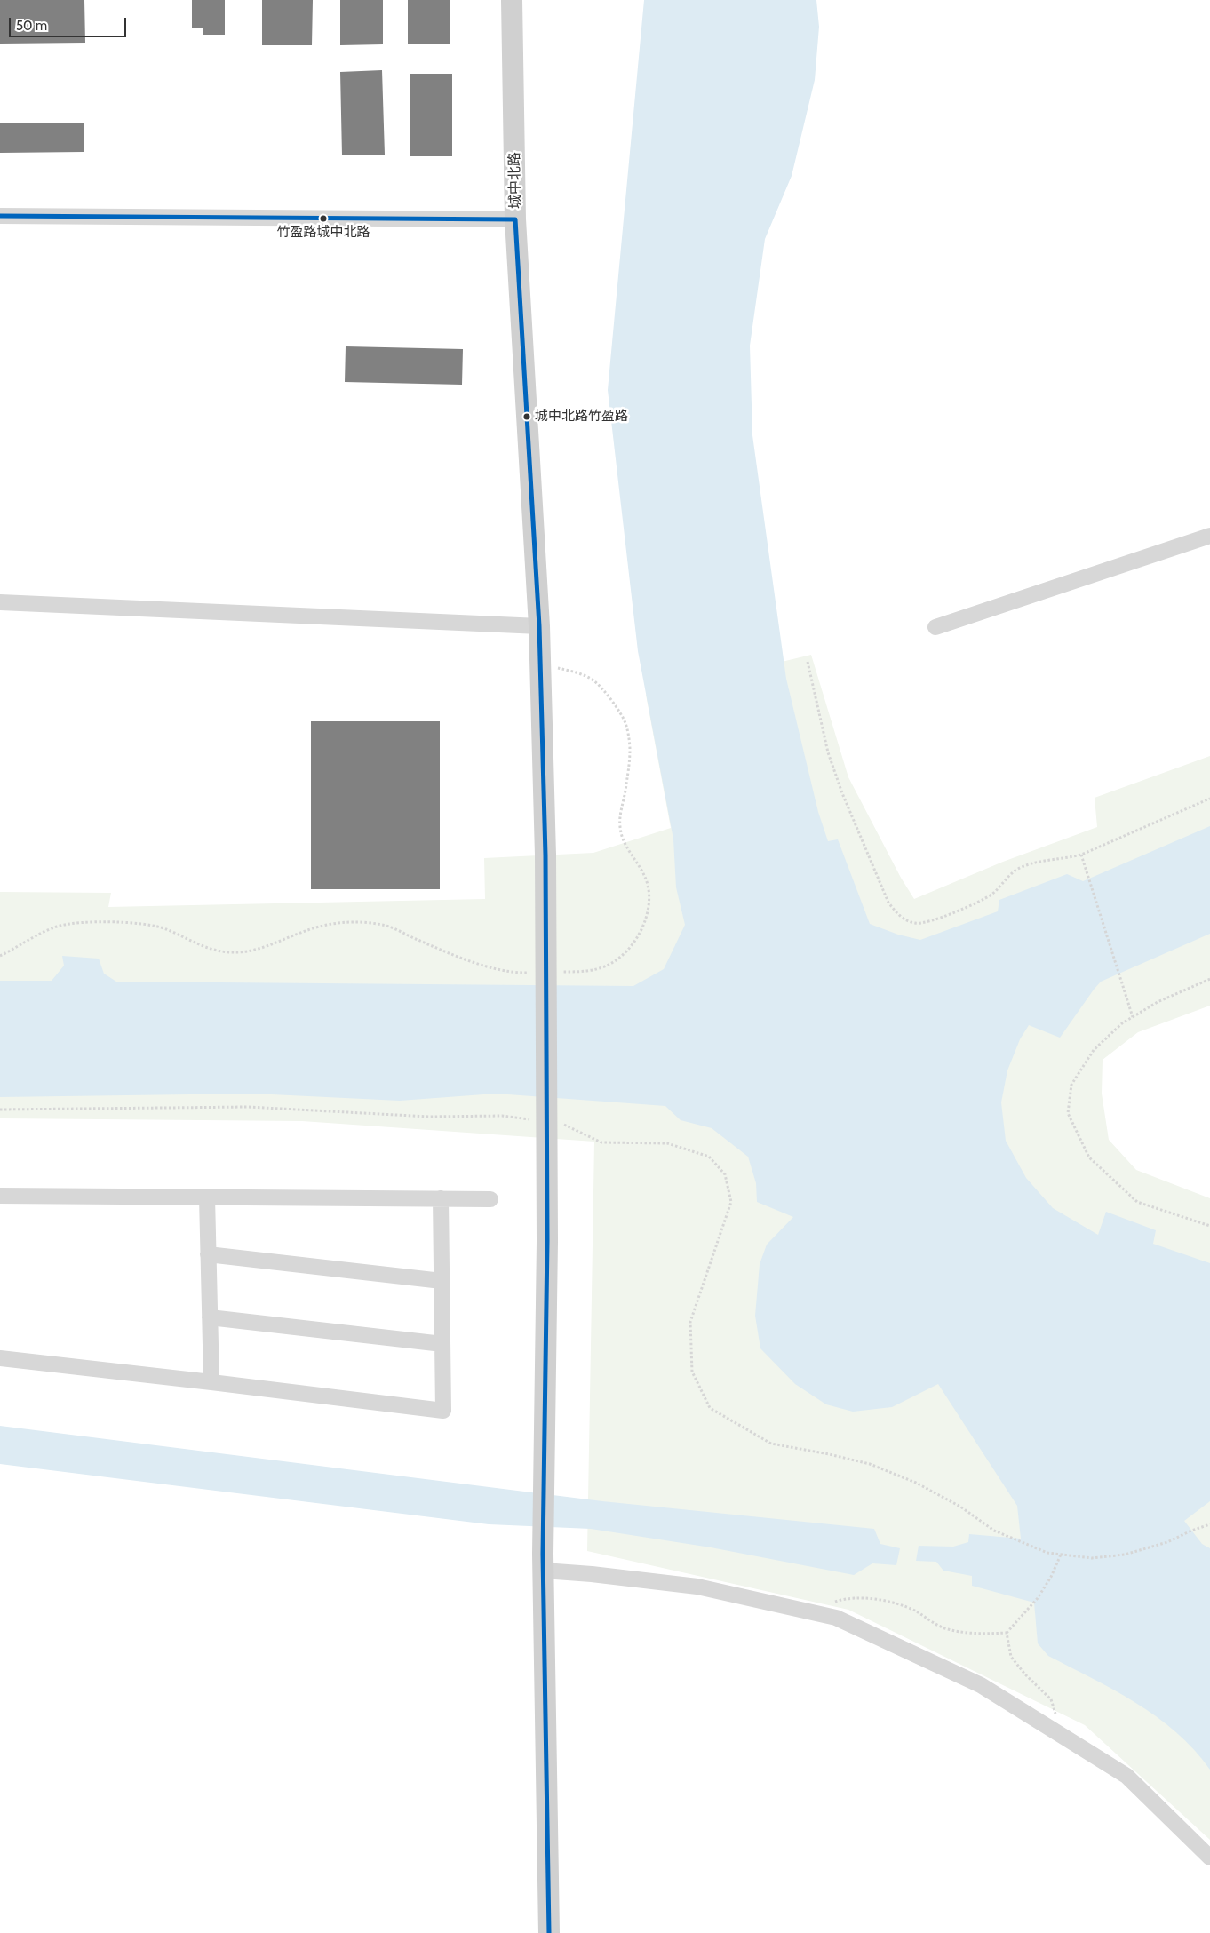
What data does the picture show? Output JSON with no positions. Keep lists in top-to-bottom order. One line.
{"streets":{"street":["城中北路"]},"places":["竹盈路城中北路","城中北路竹盈路"],"scale_bar":"50 m"}
